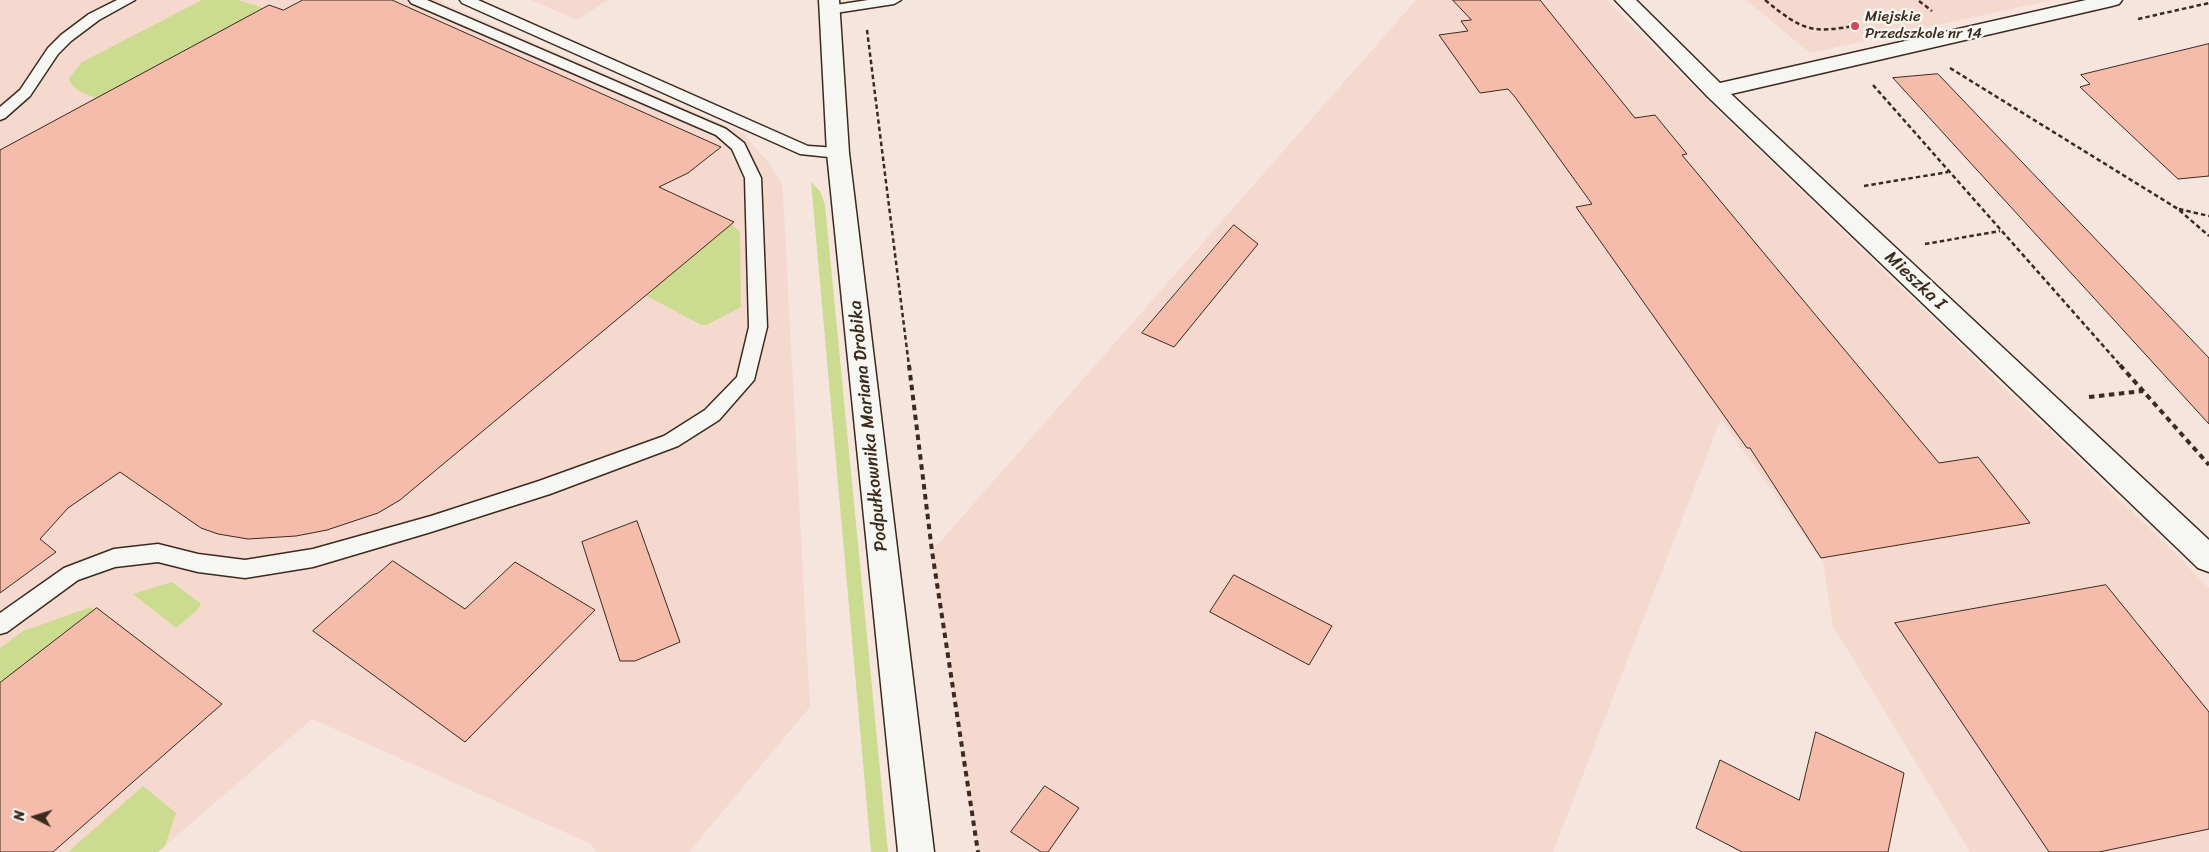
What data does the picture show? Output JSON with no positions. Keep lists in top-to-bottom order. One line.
{"streets":{"street":["Mieszka I","Podpułkownika Mariana Drobika"]},"places":["Miejskie Przedszkole nr 14"],"north":"left"}
